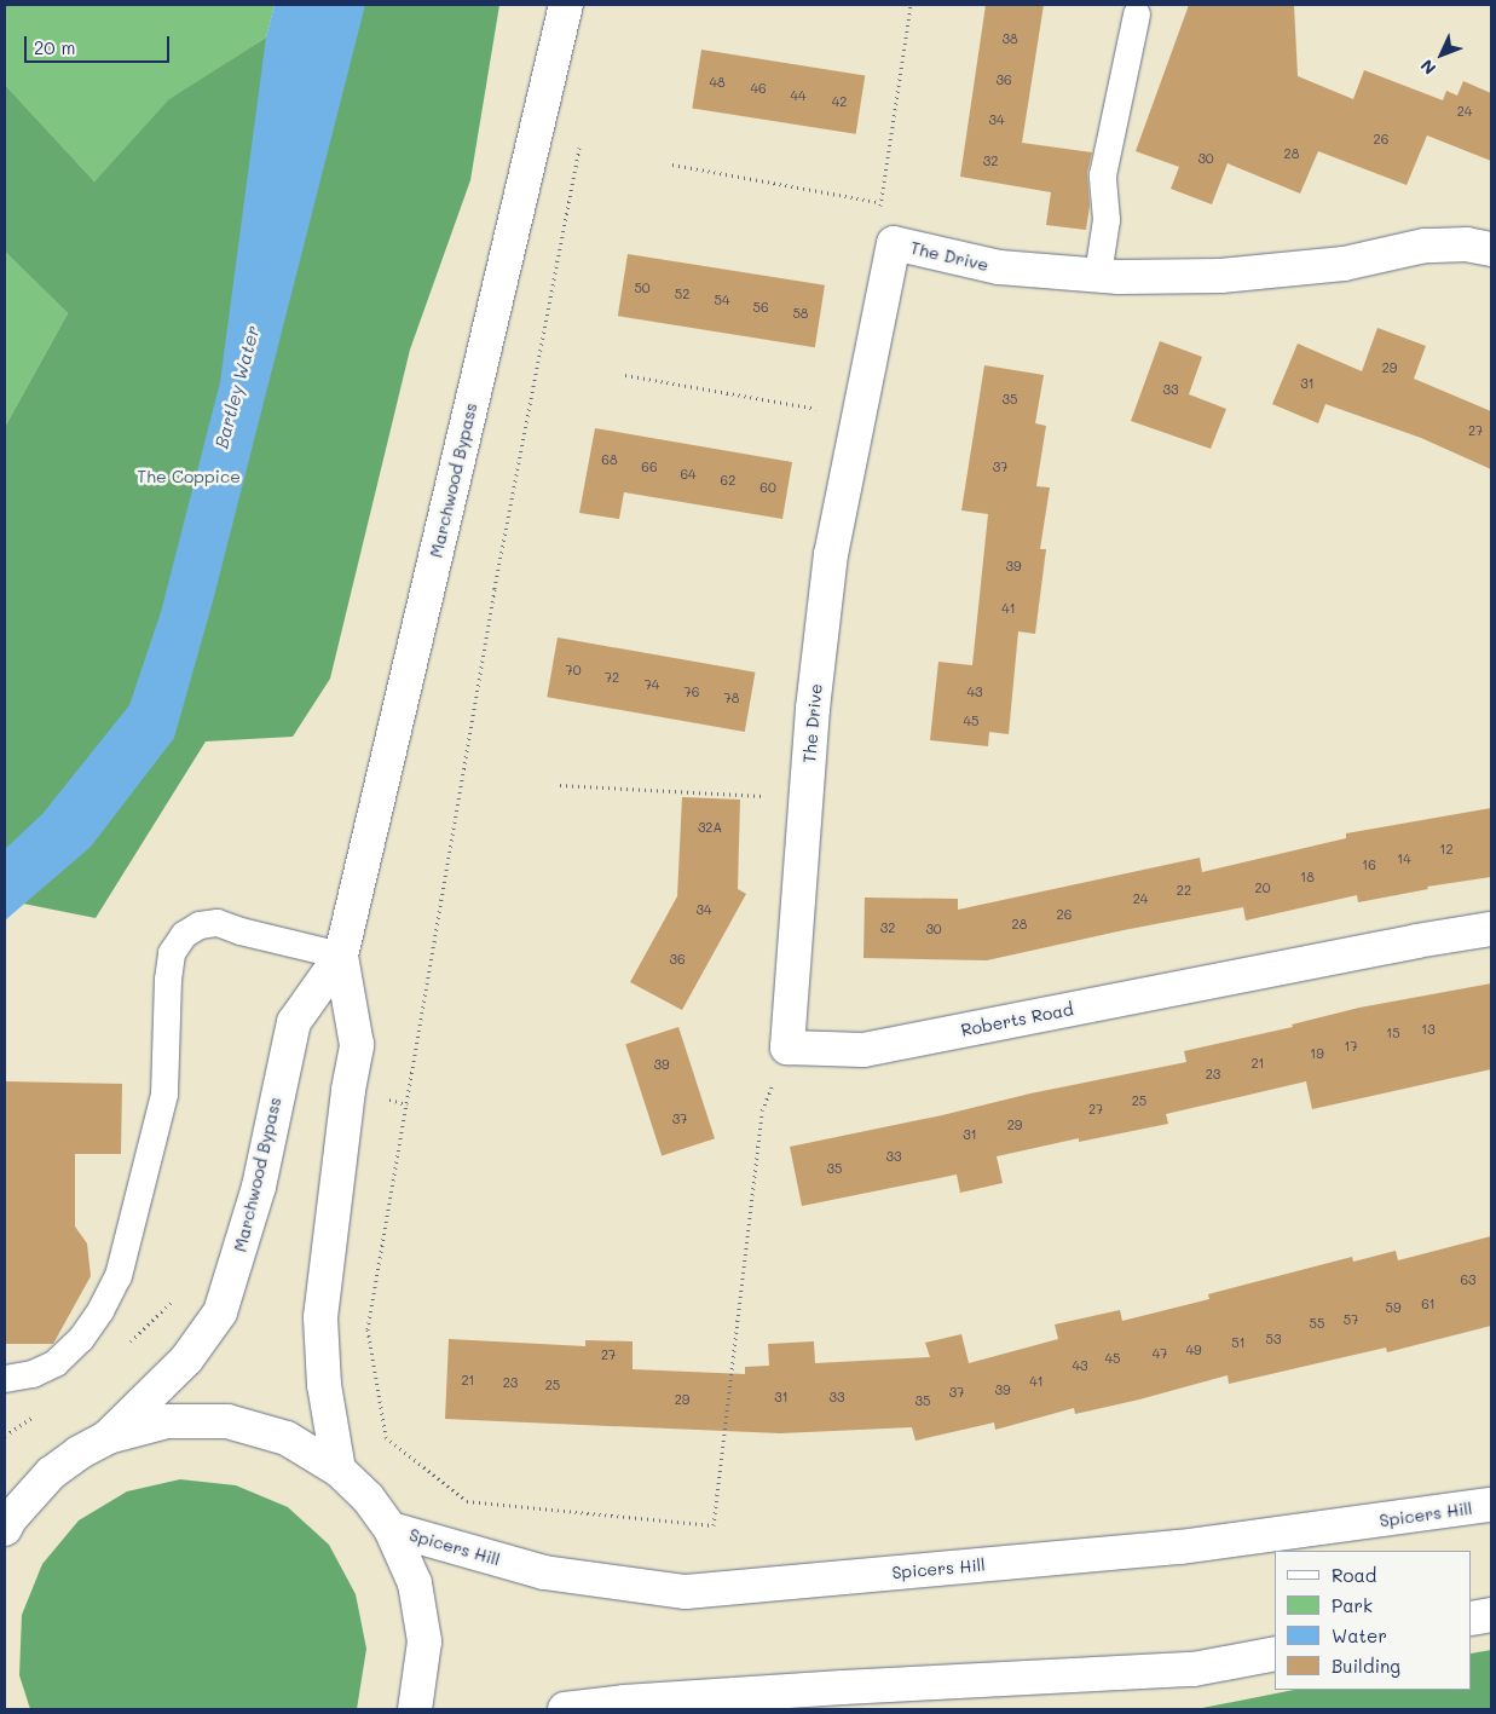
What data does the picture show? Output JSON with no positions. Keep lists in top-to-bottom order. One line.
{"streets":{"main road":["The Drive","Marchwood Bypass","Roberts Road","Spicers Hill"]},"water":["Bartley Water"],"parks":["The Coppice"],"house_numbers":["38","36","48","46","44","42","24","34","26","28","30","32","50","52","54","56","58","29","31","33","35","27","68","66","37","64","62","60","39","41","70","72","74","76","43","78","45","32A","12","14","16","18","20","22","24","34","26","28","32","30","36","13","15","17","19","21","39","23","25","27","37","29","31","33","35","63","61","59","57","55","53","51","49","47","27","45","43","21","41","23","25","39","37","31","33","29","35"],"legend":["Road","Park","Water","Building"],"scale_bar":"20 m","north":"bottom left"}
